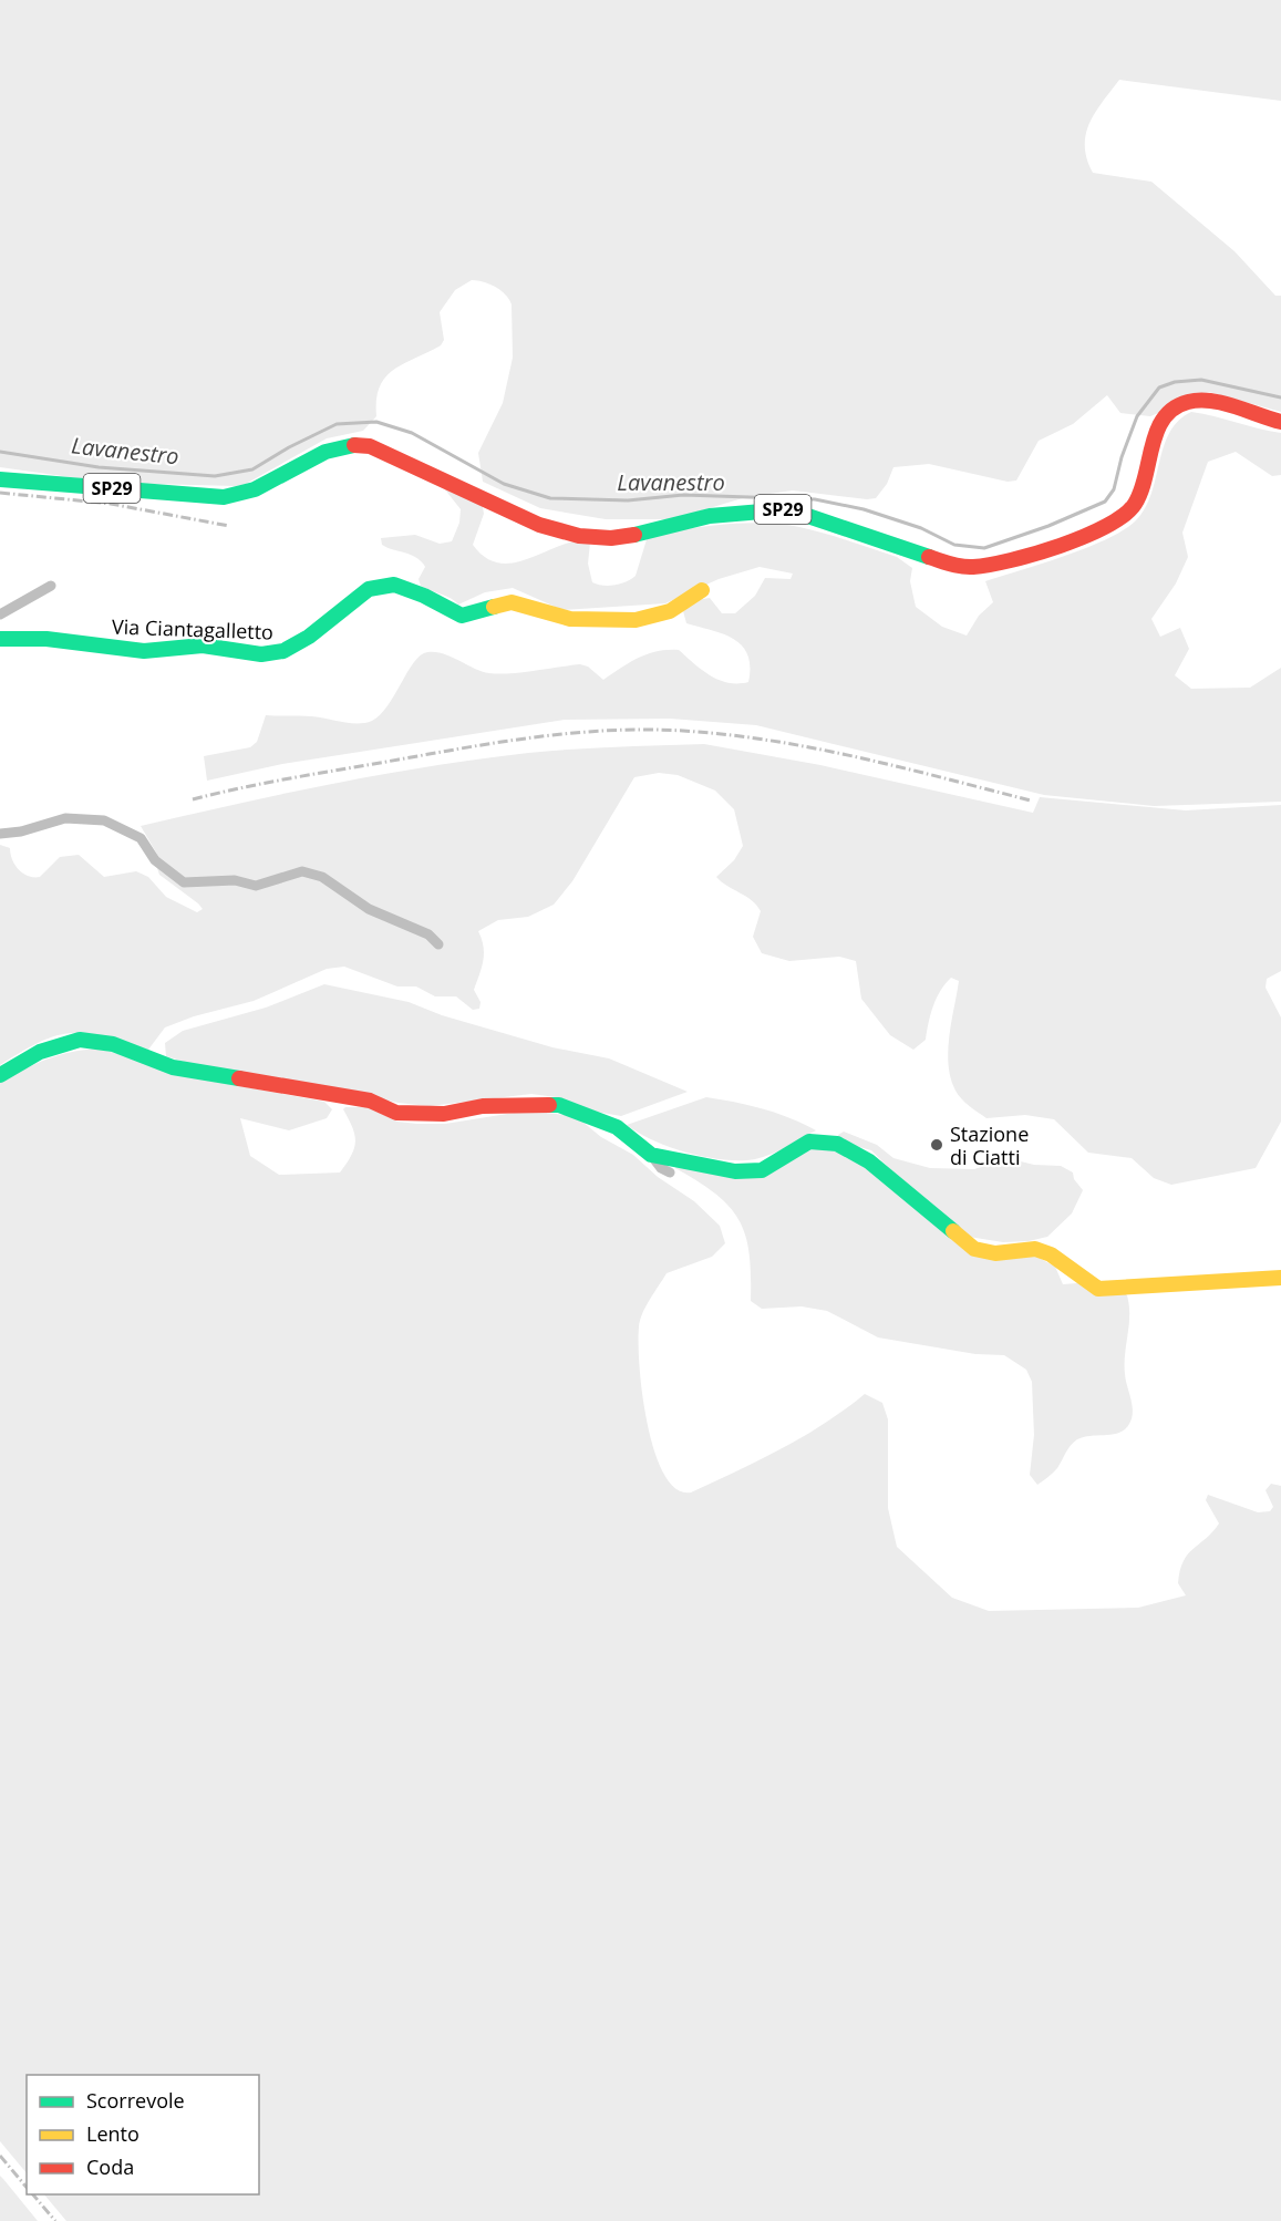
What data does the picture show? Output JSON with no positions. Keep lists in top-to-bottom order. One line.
{"streets":{"street":["SP29","Via Ciantagalletto"]},"water":["Lavanestro"],"places":["Stazione di Ciatti"],"legend":["Scorrevole","Lento","Coda"]}
